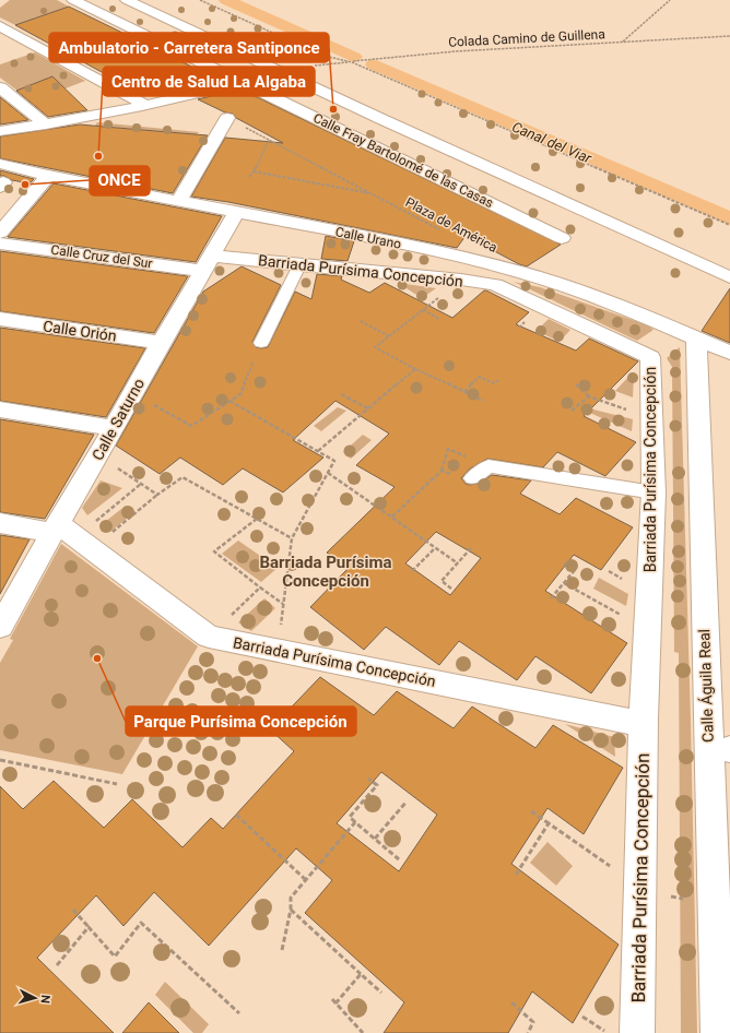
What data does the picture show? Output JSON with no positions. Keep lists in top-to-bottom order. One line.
{"streets":{"street":["Calle Fray Bartolomé de las Casas","Calle Urano","Calle Cruz del Sur","Barriada Purísima Concepción","Calle Orión","Calle Saturno","Calle Águila Real"],"path":["Colada Camino de Guillena","Plaza de América"]},"crossings":[["Calle Urano","Calle Saturno"],["Calle Urano","Calle Águila Real"],["Calle Cruz del Sur","Barriada Purísima Concepción"],["Calle Cruz del Sur","Calle Saturno"],["Barriada Purísima Concepción","Calle Saturno"],["Calle Orión","Calle Saturno"]],"districts":["Barriada Purísima Concepción"],"water":["Canal del Viar"],"places":["Ambulatorio - Carretera Santiponce","Centro de Salud La Algaba","ONCE","Parque Purísima Concepción"],"north":"right"}
